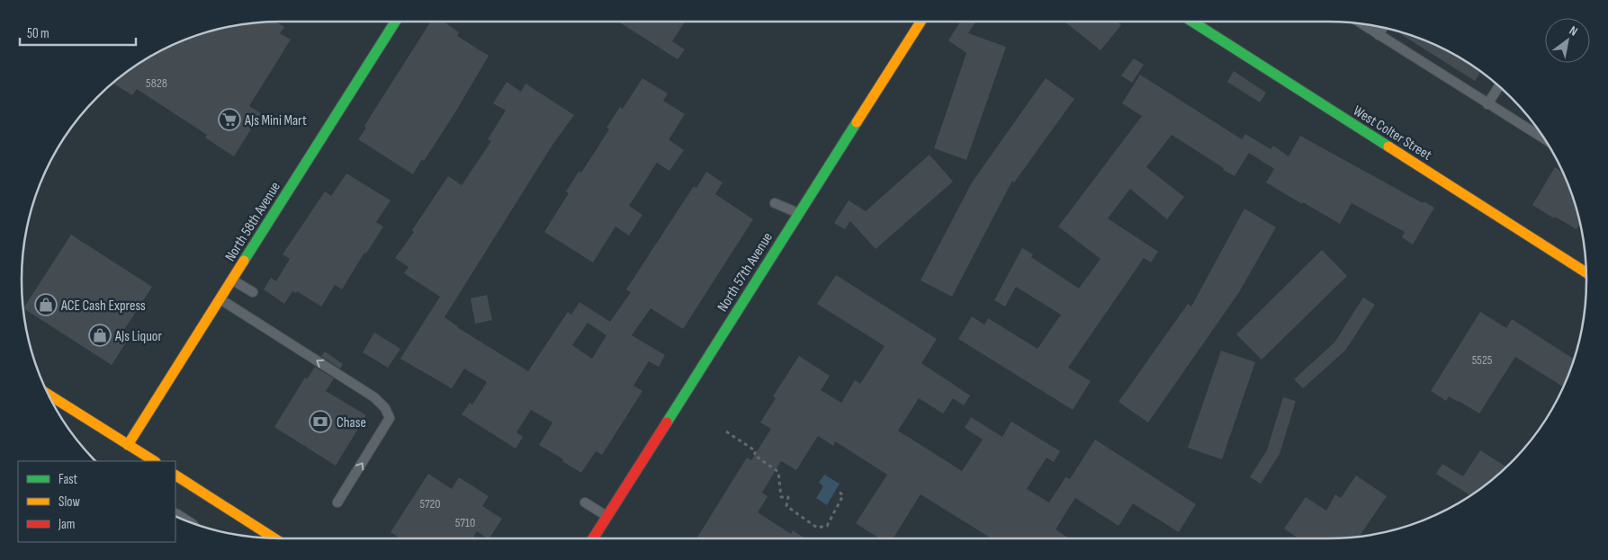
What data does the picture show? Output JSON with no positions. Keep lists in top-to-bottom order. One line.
{"streets":{"street":["West Colter Street","North 58th Avenue","North 57th Avenue"]},"places":{"supermarket":["AJs Mini Mart"],"shop":["ACE Cash Express","AJs Liquor"],"bank":["Chase"]},"house_numbers":["5828","5525","5720","5710"],"legend":["Fast","Slow","Jam"],"scale_bar":"50 m","north":"top right"}
